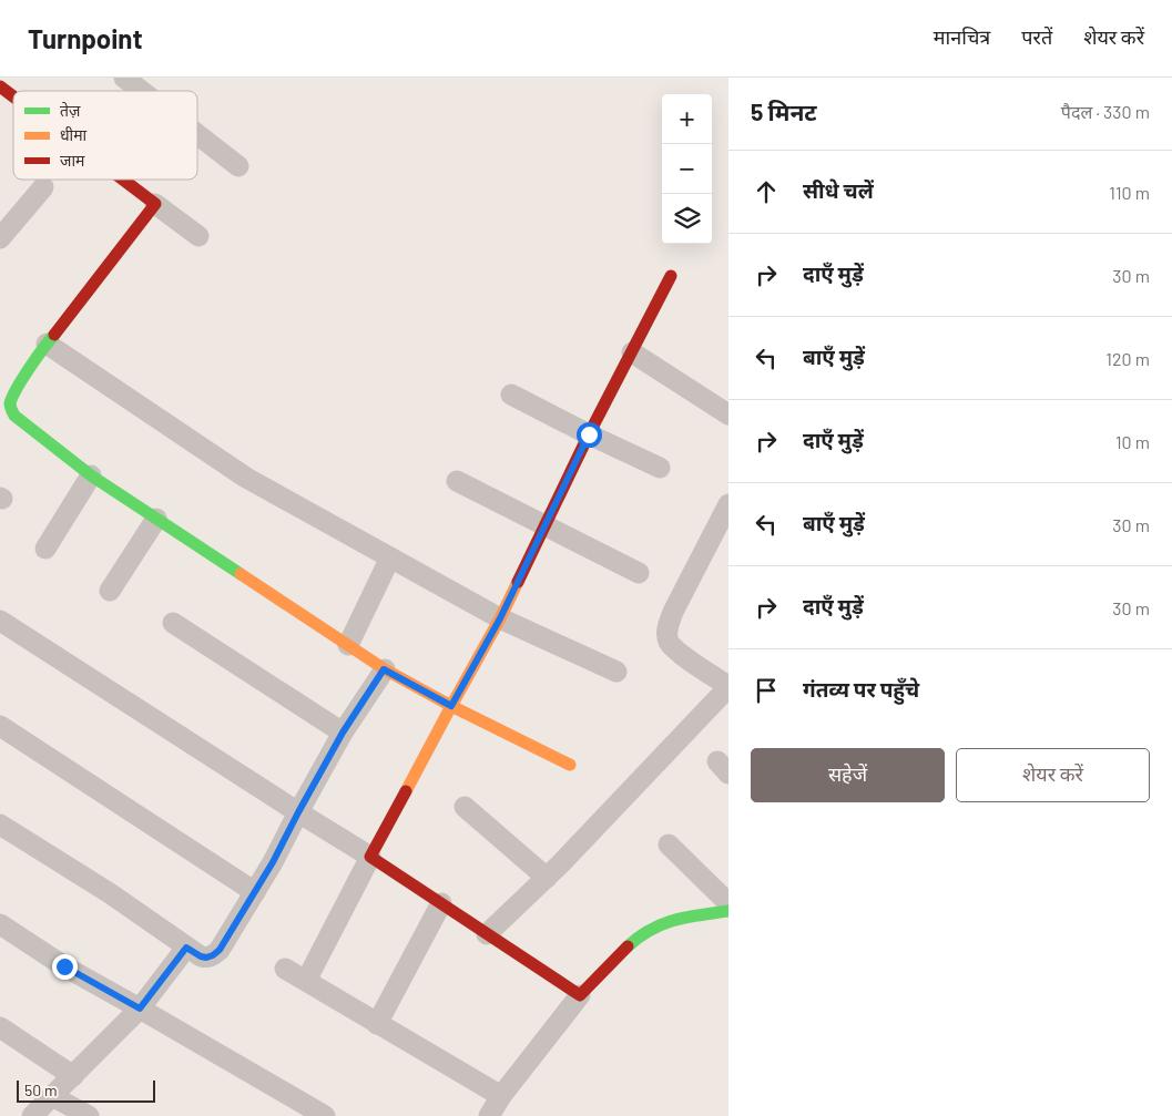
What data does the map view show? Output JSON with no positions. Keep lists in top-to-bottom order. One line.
{"legend":["तेज़","धीमा","जाम"],"scale_bar":"50 m","page":{"header":"Turnpoint","nav":["मानचित्र","परतें","शेयर करें"],"heading":["5 मिनट","पैदल · 330 m"],"map_buttons":["+","−"],"list":[["सीधे चलें","110 m"],["दाएँ मुड़ें","30 m"],["बाएँ मुड़ें","120 m"],["दाएँ मुड़ें","10 m"],["बाएँ मुड़ें","30 m"],["दाएँ मुड़ें","30 m"],"गंतव्य पर पहुँचे"],"buttons":["सहेजें","शेयर करें"],"scale":"50 m"}}
